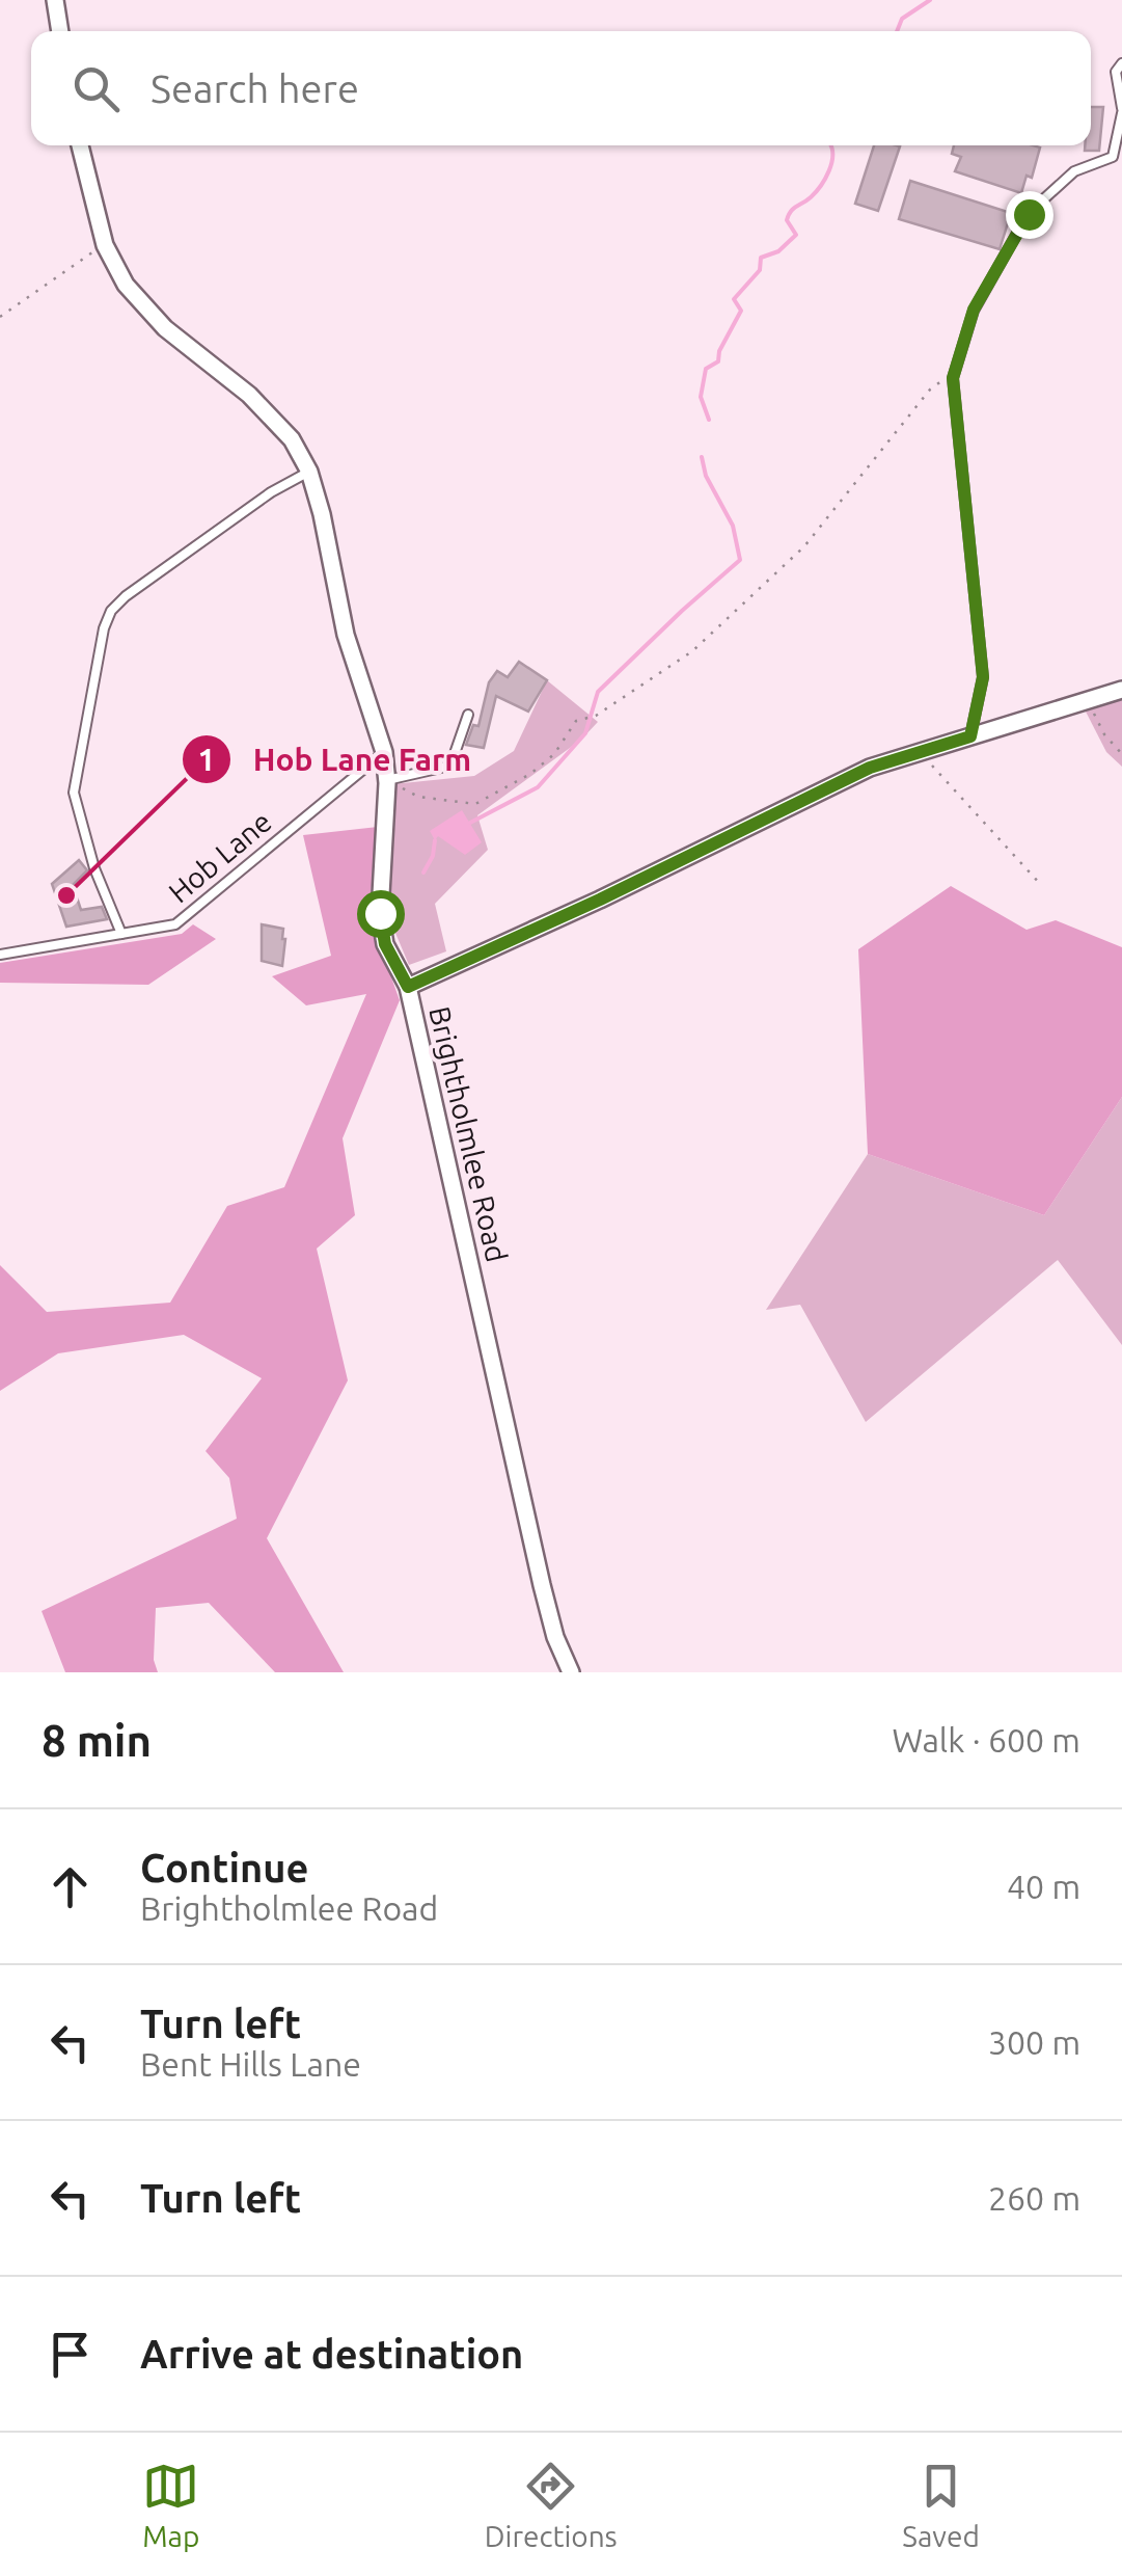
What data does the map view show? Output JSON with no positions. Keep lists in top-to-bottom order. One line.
{"streets":{"street":["Brightholmlee Road"],"lane":["Hob Lane"]},"crossings":[["Hob Lane","Brightholmlee Road"]],"places":["Hob Lane Farm"],"page":{"search":"Search here","heading":["8 min","Walk · 600 m"],"list":[["Continue","Brightholmlee Road","40 m"],["Turn left","Bent Hills Lane","300 m"],["Turn left","260 m"],"Arrive at destination"],"nav":["Map","Directions","Saved"]}}
